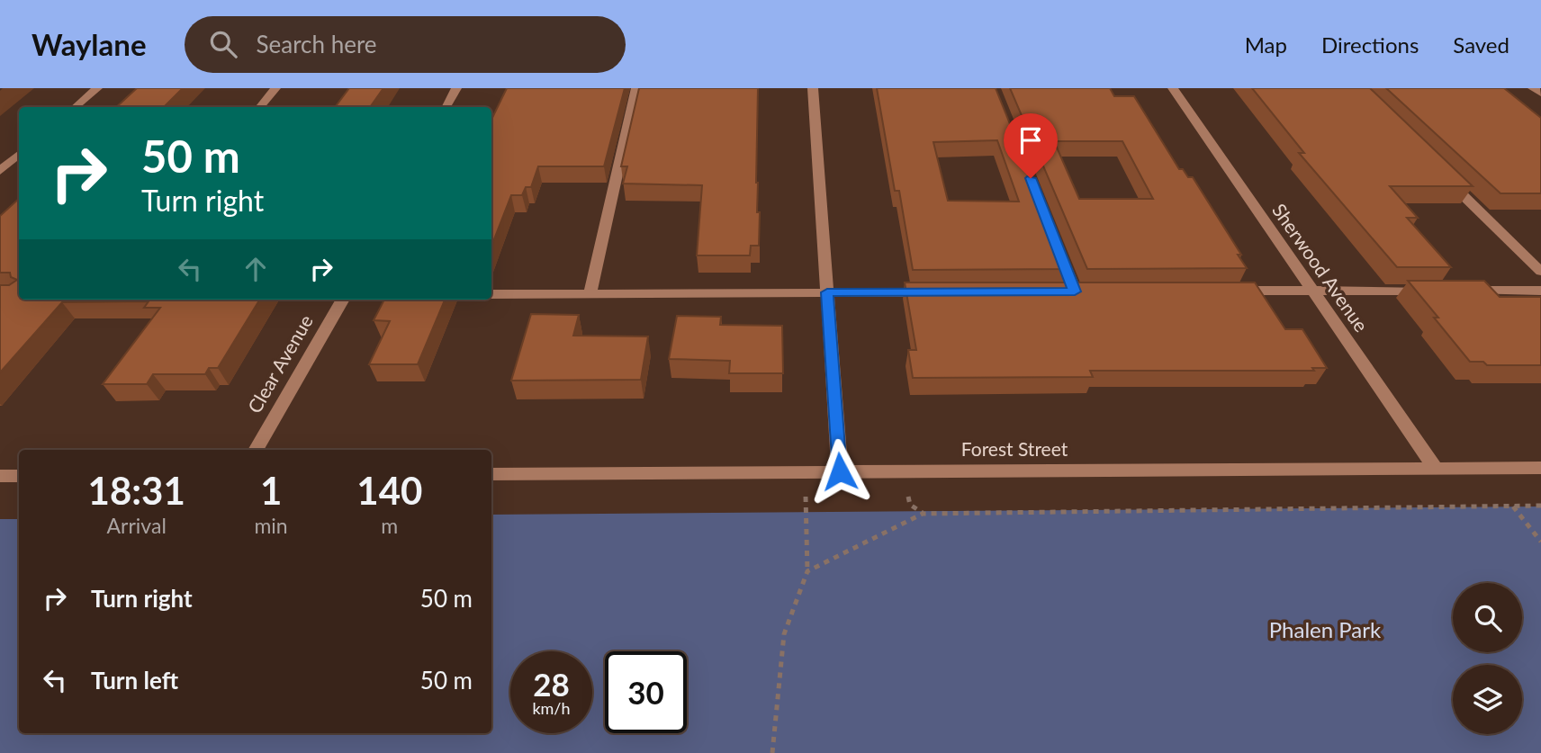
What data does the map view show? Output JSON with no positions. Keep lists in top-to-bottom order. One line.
{"streets":{"street":["Sherwood Avenue","Clear Avenue","Forest Street"]},"crossings":[["Sherwood Avenue","Forest Street"]],"parks":["Phalen Park"],"page":{"header":"Waylane","search":"Search here","nav":["Map","Directions","Saved"],"turn":["50 m","Turn right"],"eta":["18:31","Arrival","1","min","140","m"],"list":[{"name":"Turn right","value":"50 m"},{"name":"Turn left","value":"50 m"}],"speed":"28 km/h","limit":"30"}}
